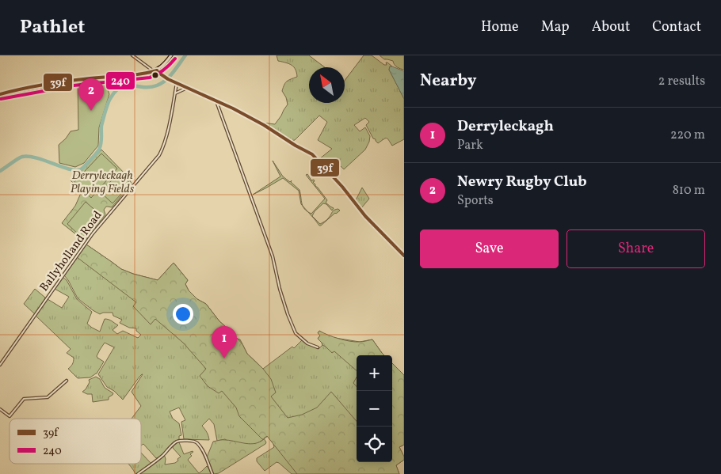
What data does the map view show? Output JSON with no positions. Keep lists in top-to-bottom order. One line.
{"streets":{"street":["Ballyholland Road"]},"parks":["Derryleckagh Playing Fields"],"lines":["transit line 240","transit line 39f"],"legend":["39f","240"],"north":"top left","page":{"header":"Pathlet","nav":["Home","Map","About","Contact"],"heading":["Nearby","2 results"],"pins":["2","1"],"list":[{"mark":"1","name":"Derryleckagh","note":"Park","value":"220 m"},{"mark":"2","name":"Newry Rugby Club","note":"Sports","value":"810 m"}],"buttons":["Save","Share"],"map_buttons":["+","−"]}}
